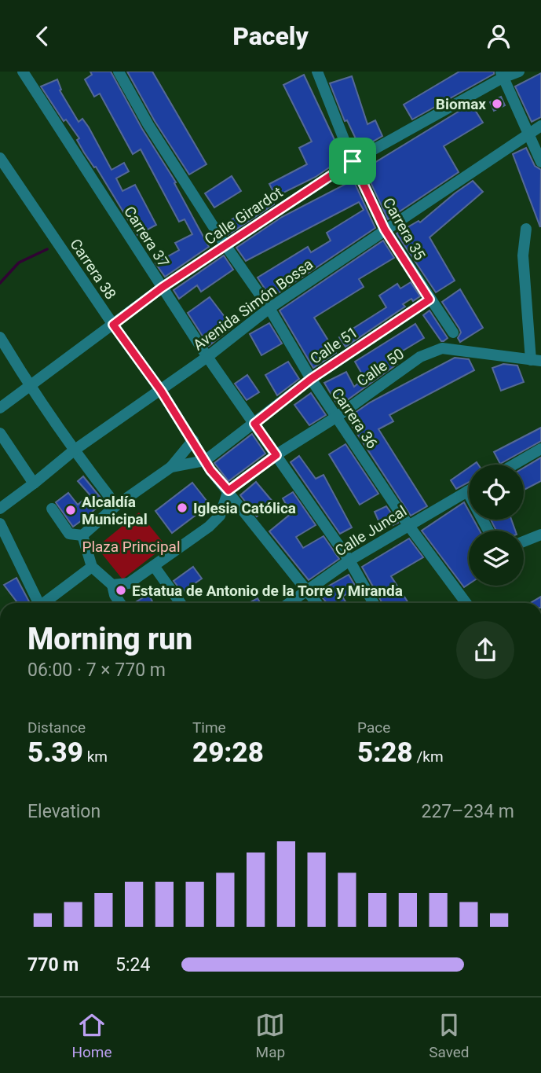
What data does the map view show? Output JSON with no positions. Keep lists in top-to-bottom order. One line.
{"streets":{"street":["Calle Girardot","Carrera 35","Carrera 37","Carrera 38","Avenida Simón Bossa","Calle 51","Calle 50","Carrera 36","Calle Juncal"]},"crossings":[["Calle Girardot","Carrera 35"],["Calle Girardot","Carrera 37"],["Calle Girardot","Carrera 38"],["Calle Girardot","Carrera 36"],["Carrera 35","Avenida Simón Bossa"],["Carrera 35","Calle 51"],["Carrera 37","Avenida Simón Bossa"],["Carrera 37","Calle 51"],["Carrera 37","Calle 50"],["Carrera 37","Calle Juncal"],["Carrera 38","Avenida Simón Bossa"],["Carrera 38","Calle 51"],["Carrera 38","Calle 50"],["Carrera 38","Calle Juncal"],["Avenida Simón Bossa","Carrera 36"],["Calle 51","Carrera 36"],["Calle 50","Carrera 36"],["Carrera 36","Calle Juncal"]],"parks":["Plaza Principal"],"places":["Biomax","Iglesia Católica","Alcaldía Municipal","Estatua de Antonio de la Torre y Miranda"],"page":{"header":"Pacely","heading":["Morning run","06:00 · 7 × 770 m"],"stats":[["Distance","5.39 km"],["Time","29:28"],["Pace","5:28 /km"]],"chart":["Elevation","227–234 m"],"list":[{"name":"770 m","note":"5:24"}],"tabs":["Home","Map","Saved"]}}
